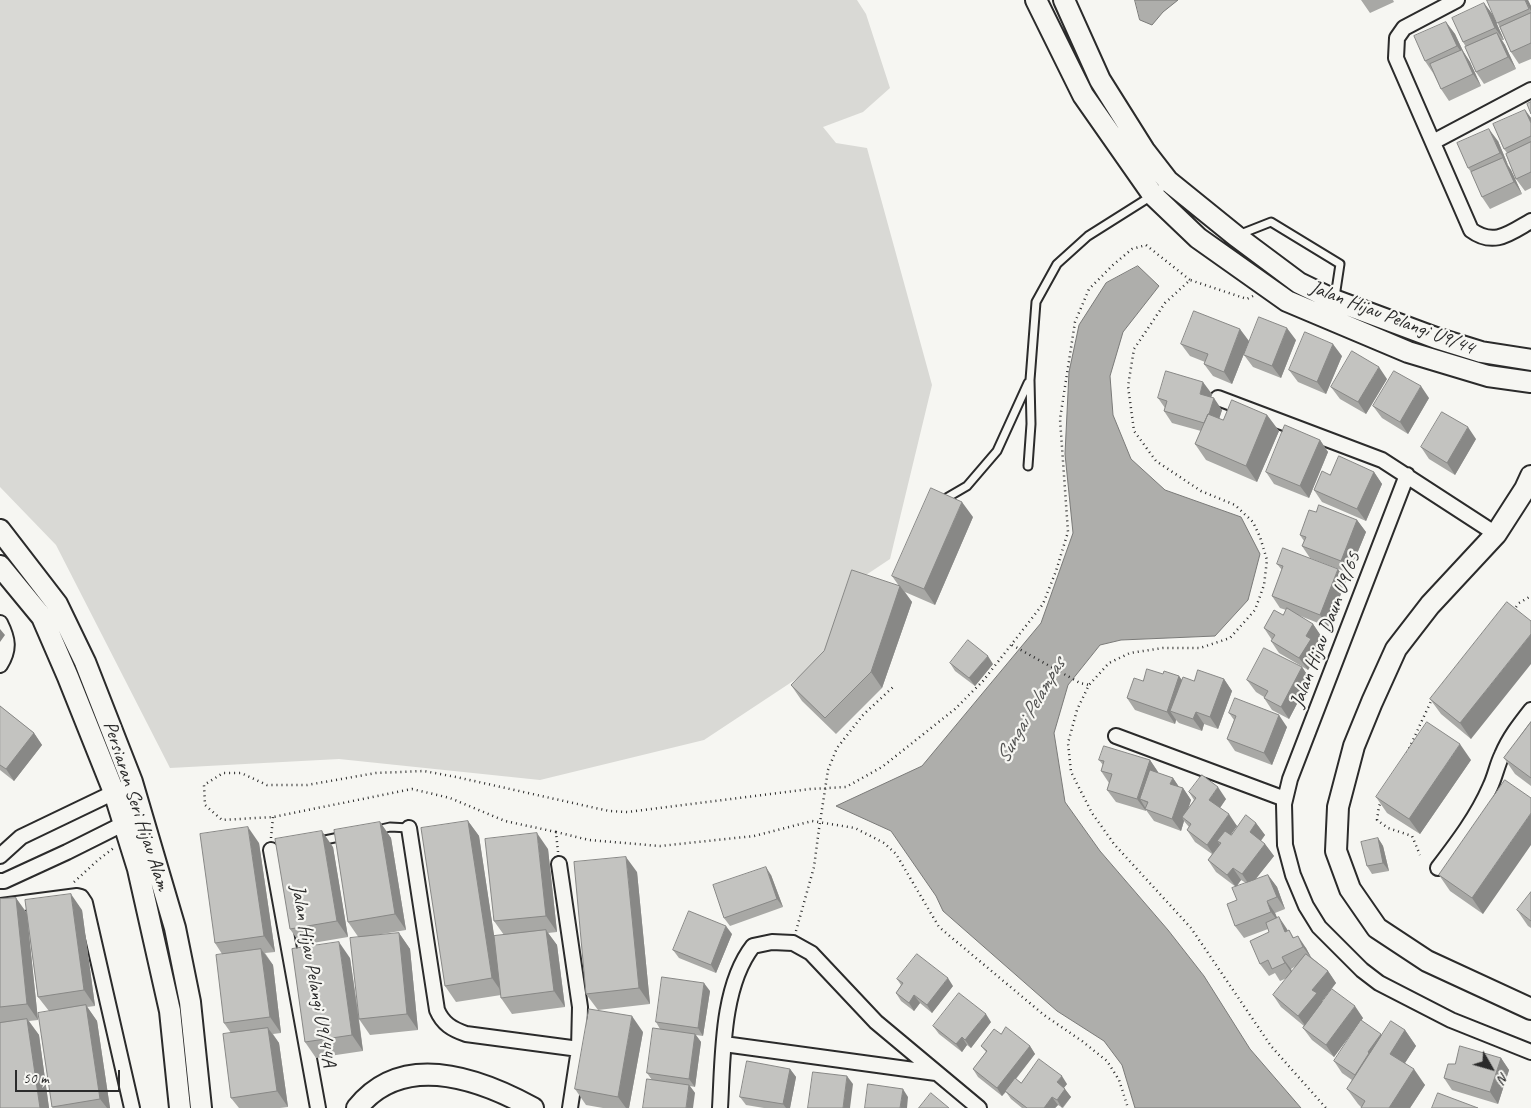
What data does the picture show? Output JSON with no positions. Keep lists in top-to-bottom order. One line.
{"streets":{"street":["Jalan Hijau Pelangi U9/44","Jalan Hijau Daun U9/65","Persiaran Seri Hijau Alam","Jalan Hijau Pelangi U9/44A"]},"water":["Sungai Pelampas"],"scale_bar":"50 m","north":"bottom right"}
